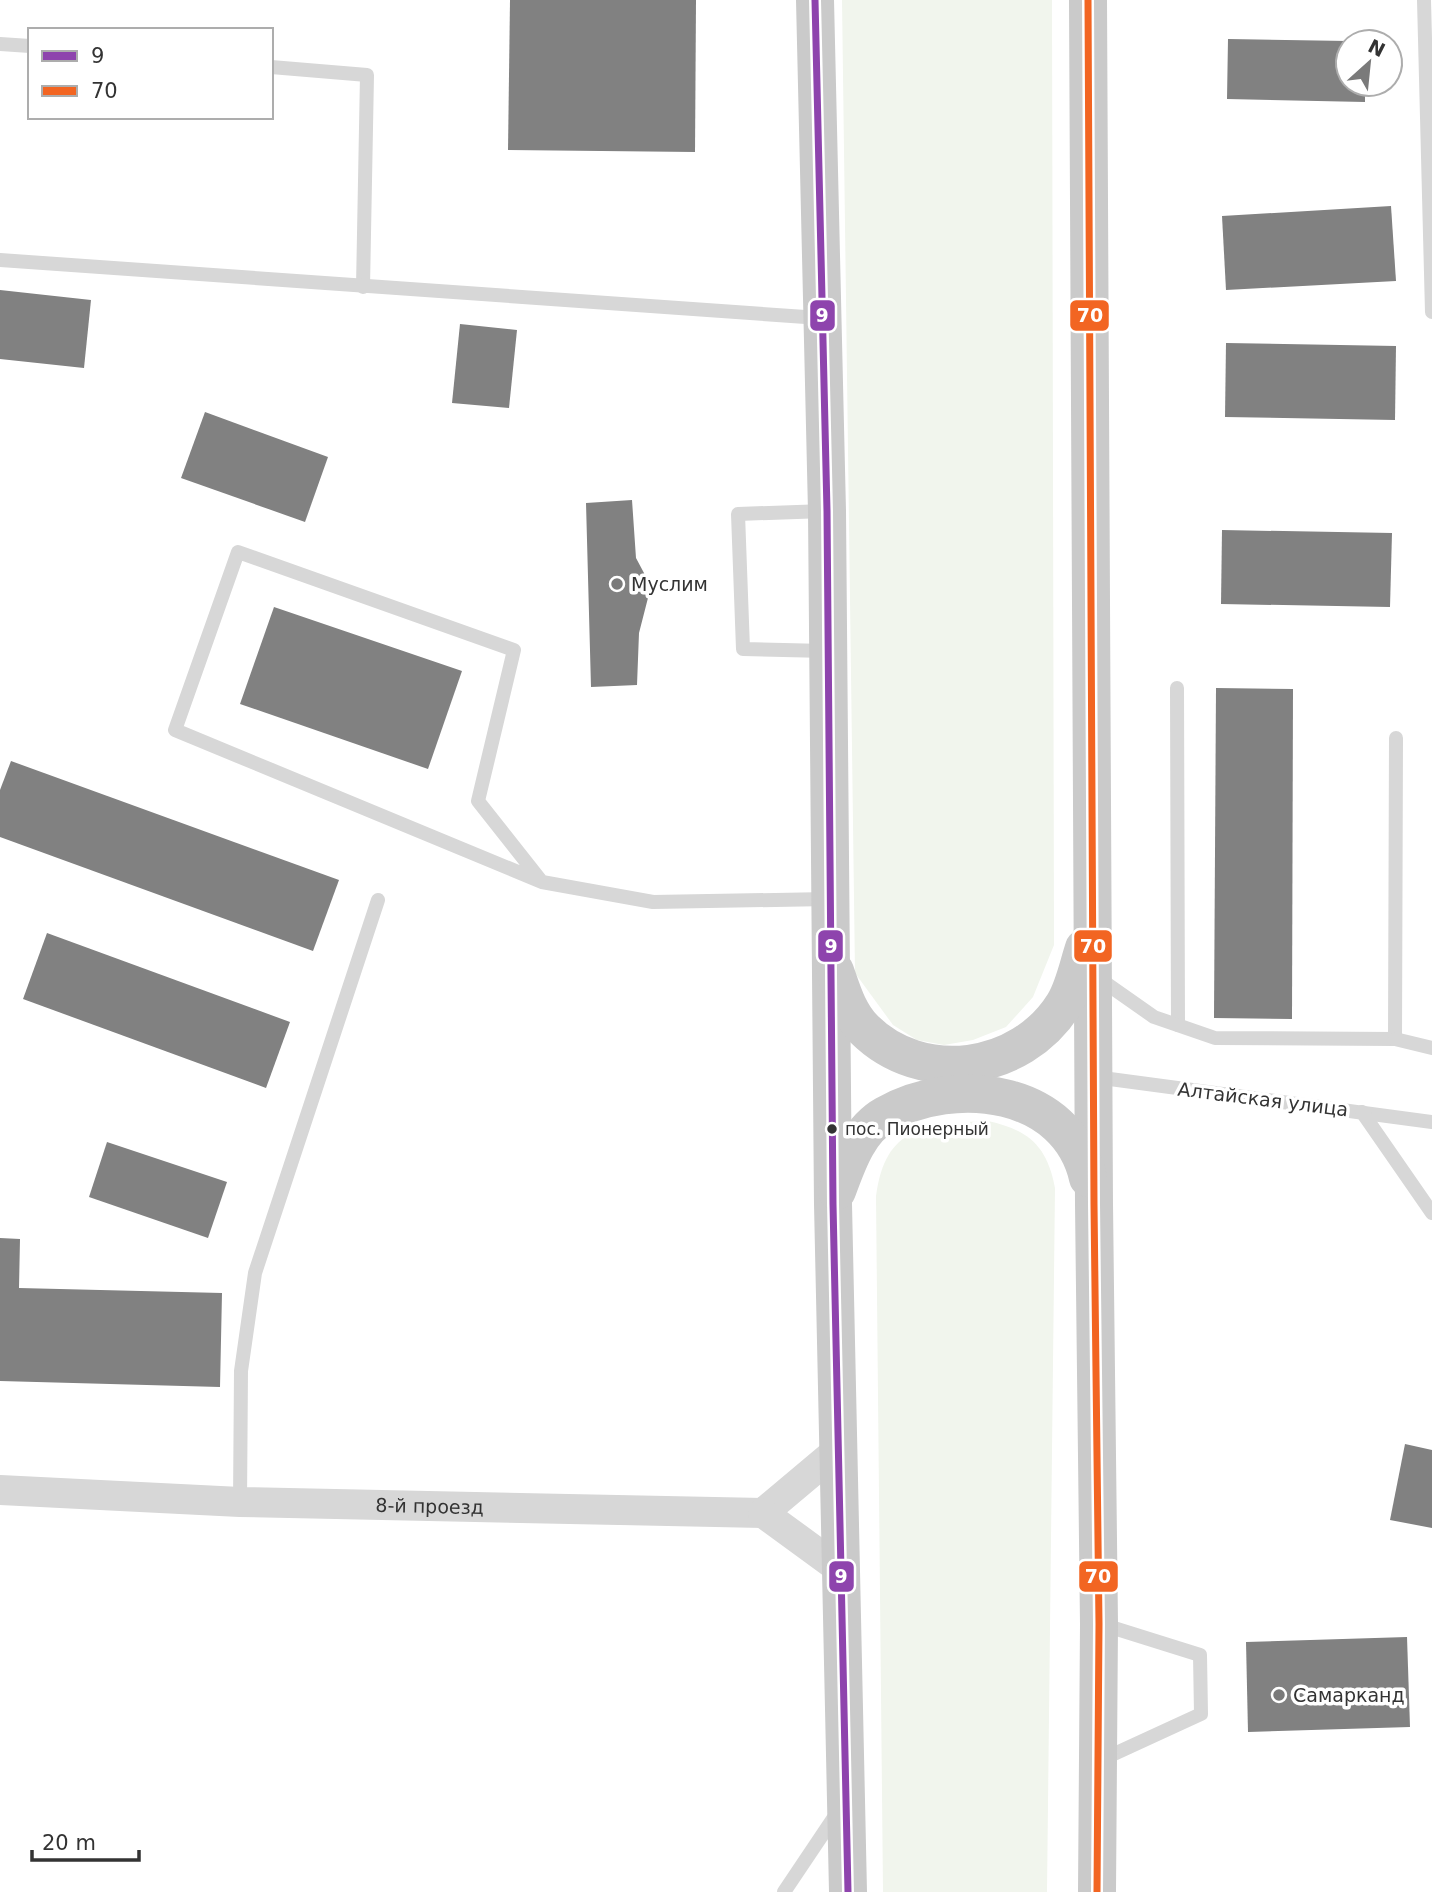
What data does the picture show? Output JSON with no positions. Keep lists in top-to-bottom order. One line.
{"streets":{"street":["8-й проезд"],"lane":["Алтайская улица"]},"places":["Муслим","пос. Пионерный","Самарканд"],"lines":["transit line 9","transit line 70"],"legend":["9","70"],"scale_bar":"20 m","north":"top right"}
